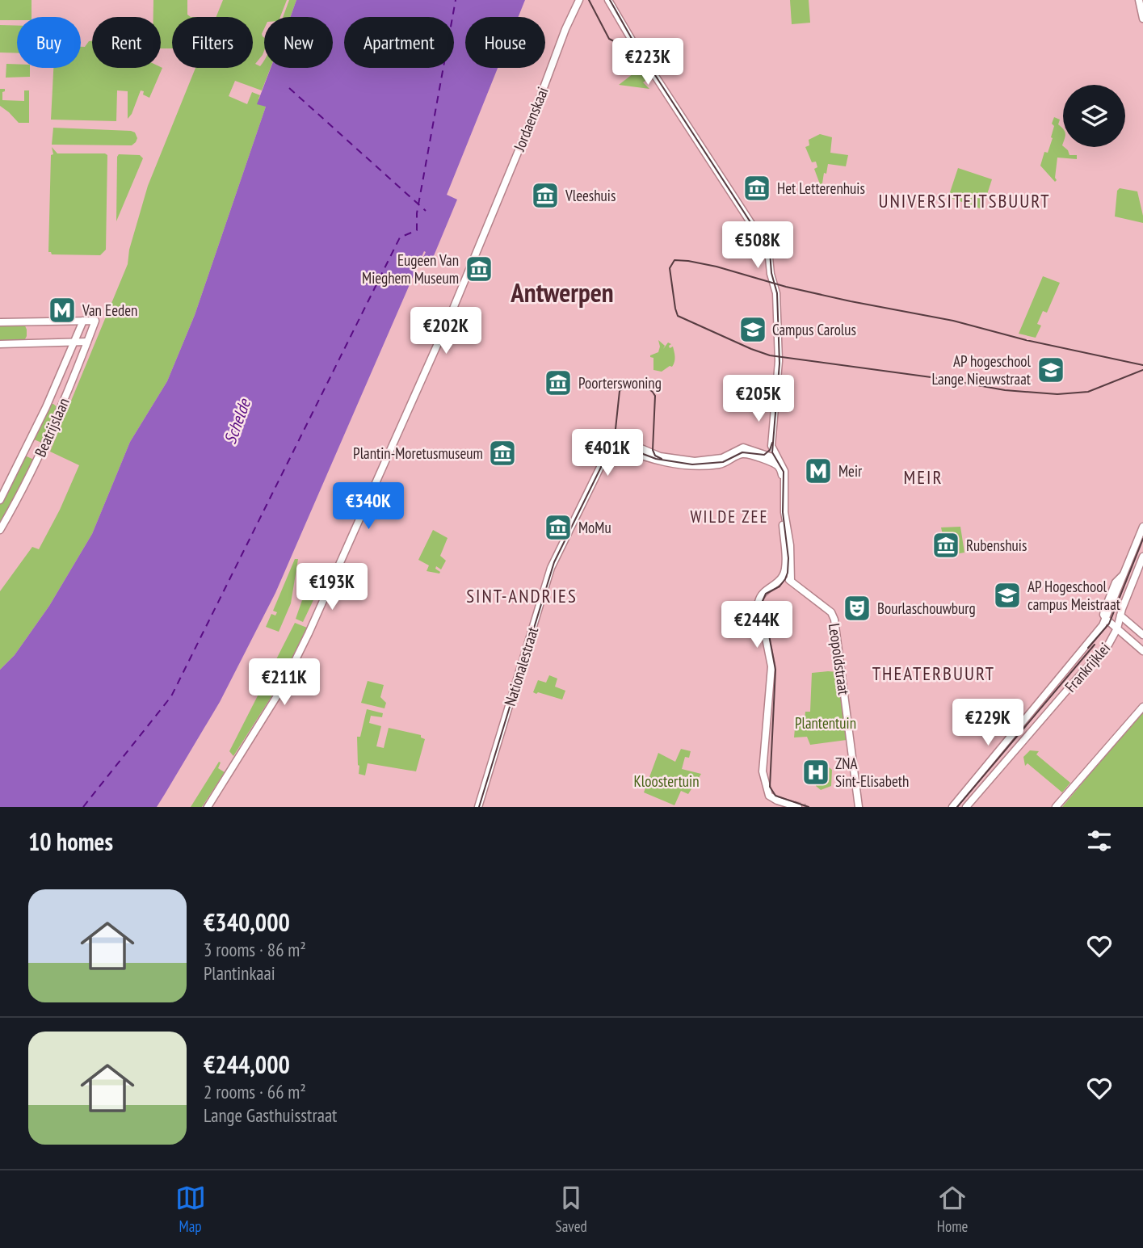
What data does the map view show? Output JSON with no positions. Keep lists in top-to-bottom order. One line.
{"streets":{"street":["Jordaenskaai","Beatrijslaan","Leopoldstraat","Nationalestraat","Frankrijklei"]},"districts":["UNIVERSITEITSBUURT","Antwerpen","MEIR","WILDE ZEE","SINT-ANDRIES","THEATERBUURT"],"water":["Schelde"],"parks":["Plantentuin","Kloostertuin"],"places":{"museum":["Het Letterenhuis","Vleeshuis","Eugeen Van Mieghem Museum","Poorterswoning","Plantin-Moretusmuseum","MoMu","Rubenshuis"],"metro station":["Van Eeden","Meir"],"school or university":["Campus Carolus","AP hogeschool Lange Nieuwstraat","AP Hogeschool campus Meistraat"],"theatre":["Bourlaschouwburg"],"hospital":["ZNA Sint-Elisabeth"]},"page":{"chip":["Buy","Rent","Filters","New","Apartment","House"],"price":["€223K","€508K","€202K","€205K","€401K","€340K","€193K","€244K","€211K","€229K"],"heading":"10 homes","list":[{"name":"€340,000","note":"3 rooms · 86 m² · Plantinkaai"},{"name":"€244,000","note":"2 rooms · 66 m² · Lange Gasthuisstraat"}],"tabs":["Map","Saved","Home"]}}
